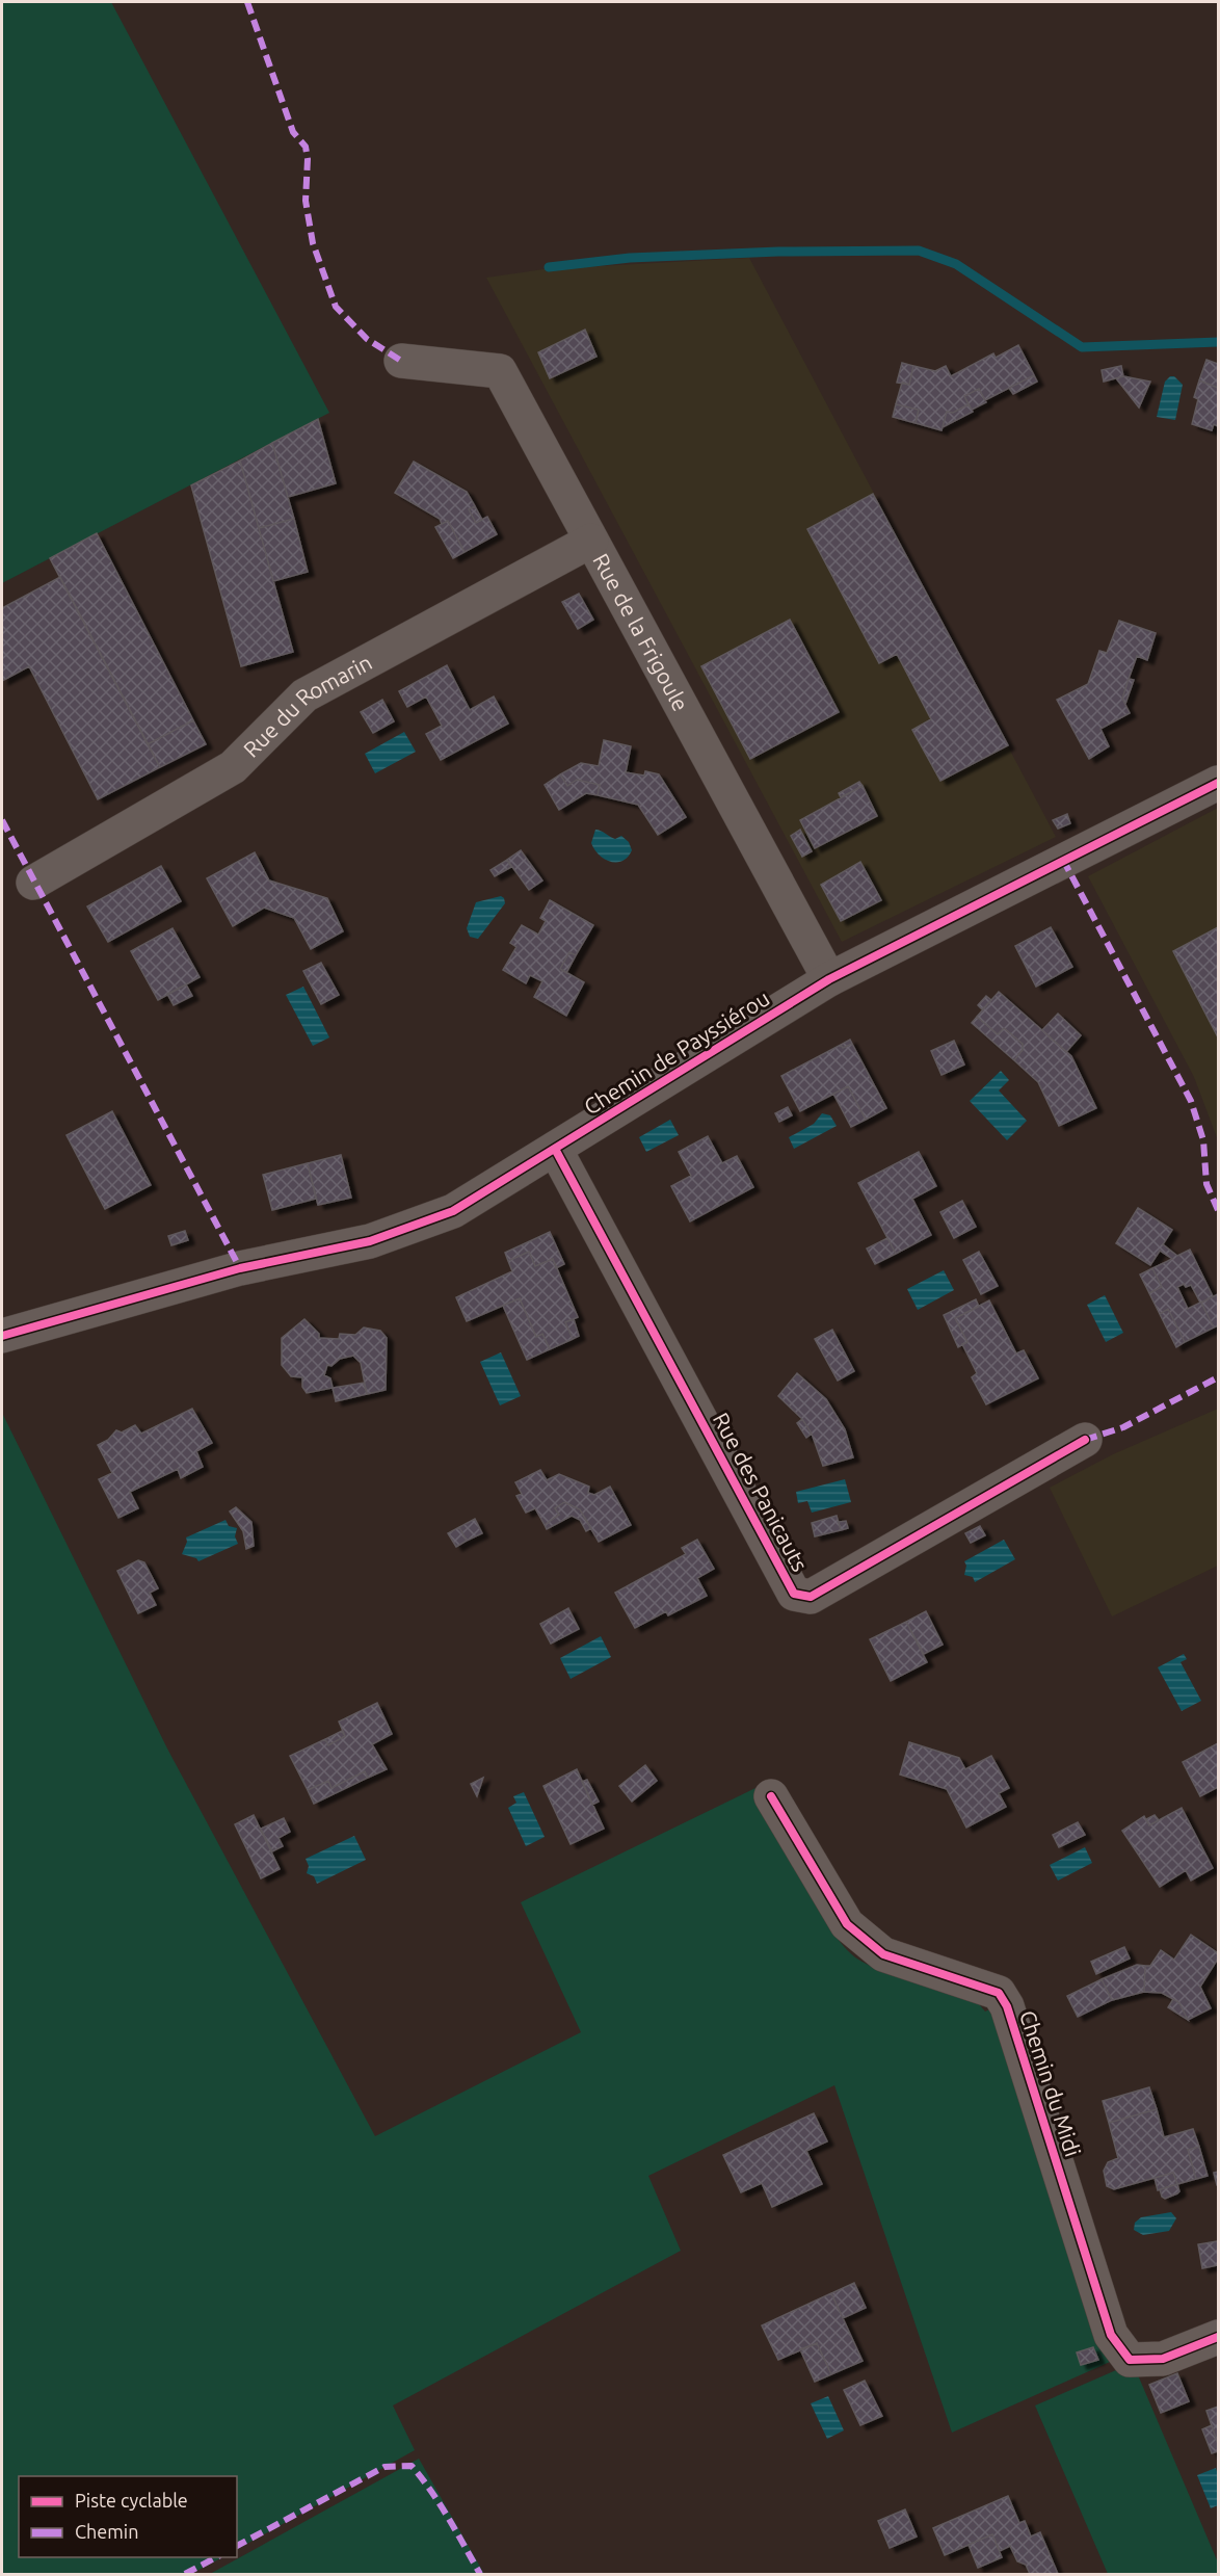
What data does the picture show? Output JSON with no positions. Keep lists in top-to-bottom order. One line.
{"streets":{"street":["Rue de la Frigoule","Rue du Romarin","Chemin de Payssiérou","Rue des Panicauts","Chemin du Midi"]},"crossings":[["Rue de la Frigoule","Rue du Romarin"],["Rue de la Frigoule","Chemin de Payssiérou"],["Chemin de Payssiérou","Rue des Panicauts"]],"legend":["Piste cyclable","Chemin"]}
